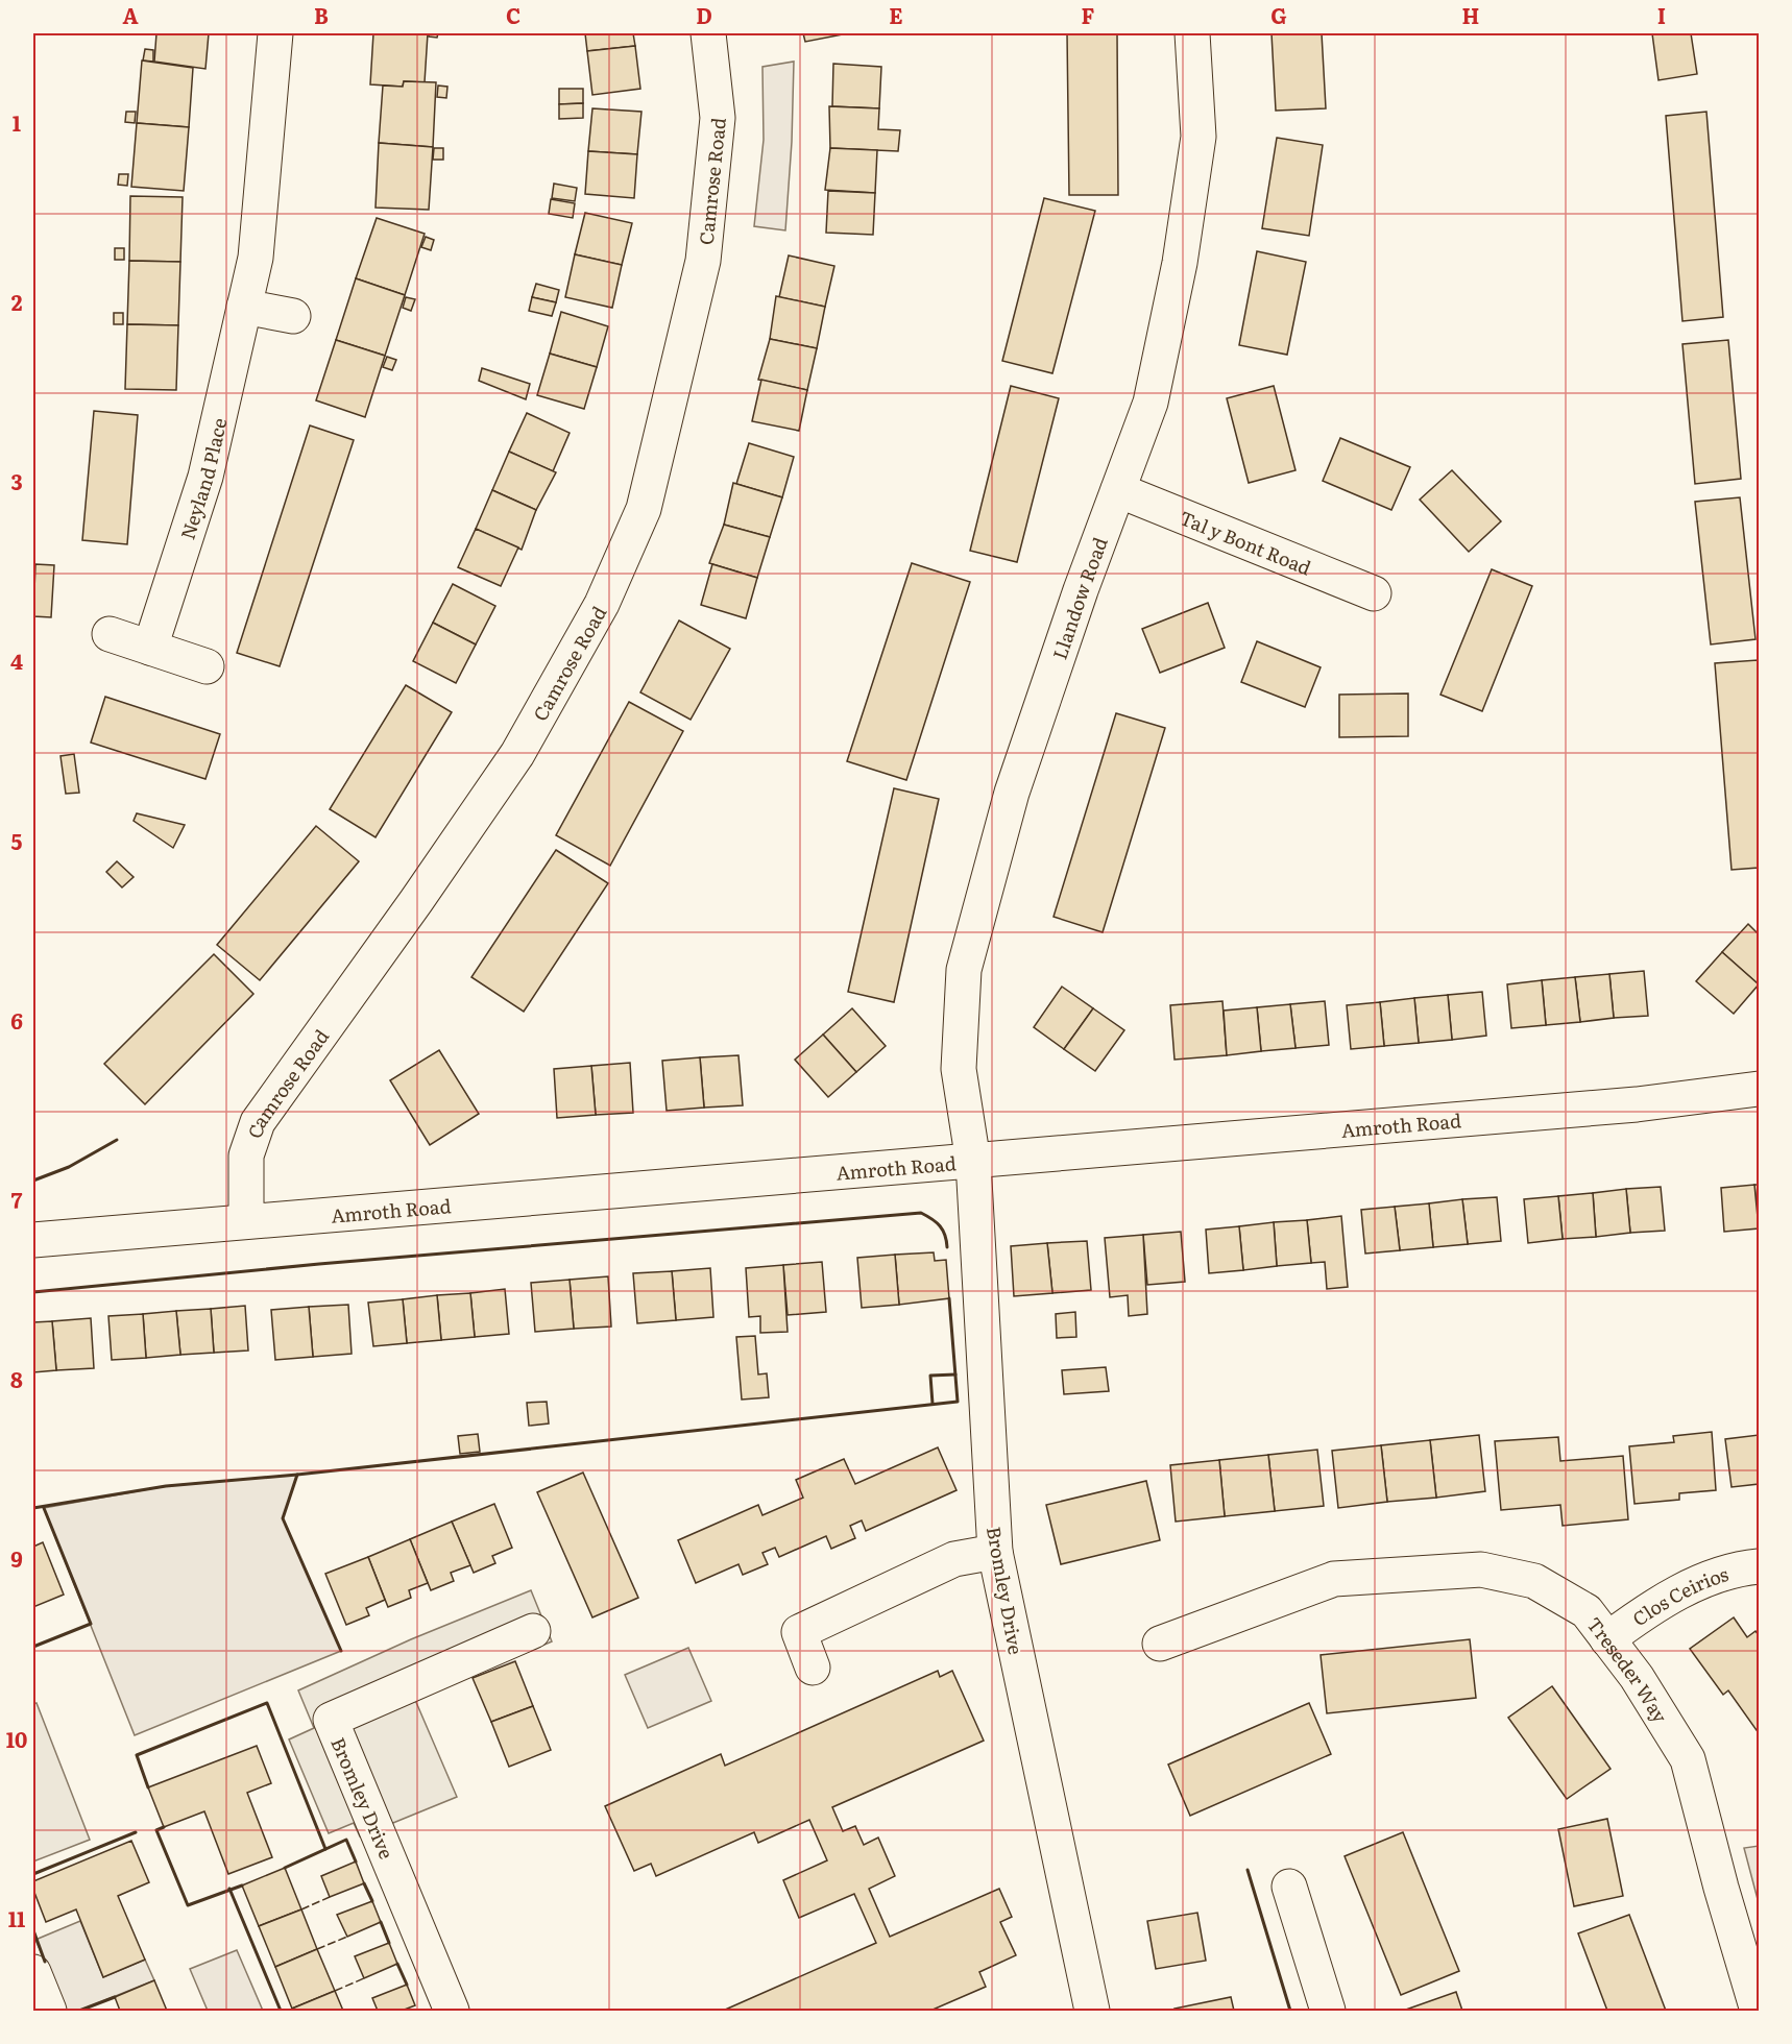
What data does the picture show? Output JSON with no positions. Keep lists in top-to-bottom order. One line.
{"streets":{"street":["Camrose Road","Neyland Place","Tal y Bont Road","Llandow Road","Amroth Road","Bromley Drive","Clos Ceirios","Treseder Way"]},"crossings":[["Camrose Road","Amroth Road"],["Tal y Bont Road","Llandow Road"],["Llandow Road","Amroth Road"],["Llandow Road","Bromley Drive"],["Amroth Road","Bromley Drive"],["Clos Ceirios","Treseder Way"]],"grid":{"columns":["A","B","C","D","E","F","G","H","I"],"rows":["1","2","3","4","5","6","7","8","9","10","11"]}}
